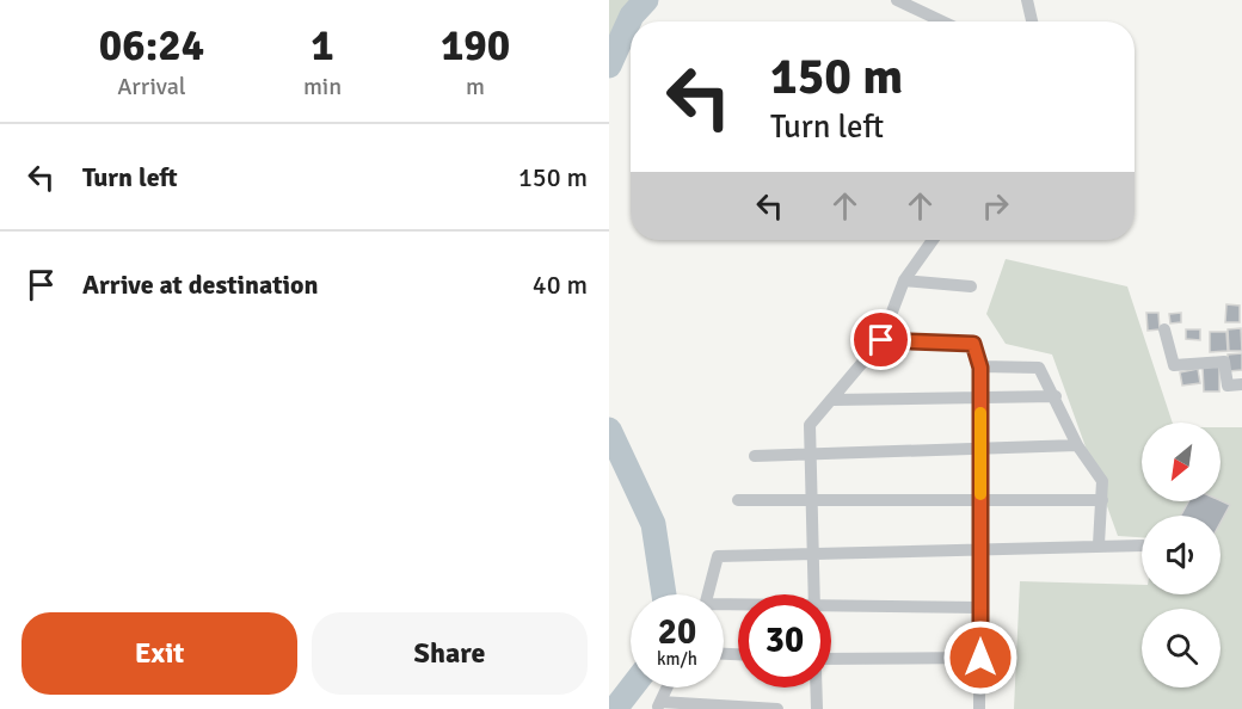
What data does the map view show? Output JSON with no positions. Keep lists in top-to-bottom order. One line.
{"north":"bottom left","page":{"eta":["06:24","Arrival","1","min","190","m"],"turn":["150 m","Turn left"],"list":[{"name":"Turn left","value":"150 m"},{"name":"Arrive at destination","value":"40 m"}],"speed":"20 km/h","limit":"30","buttons":["Exit","Share"]}}
